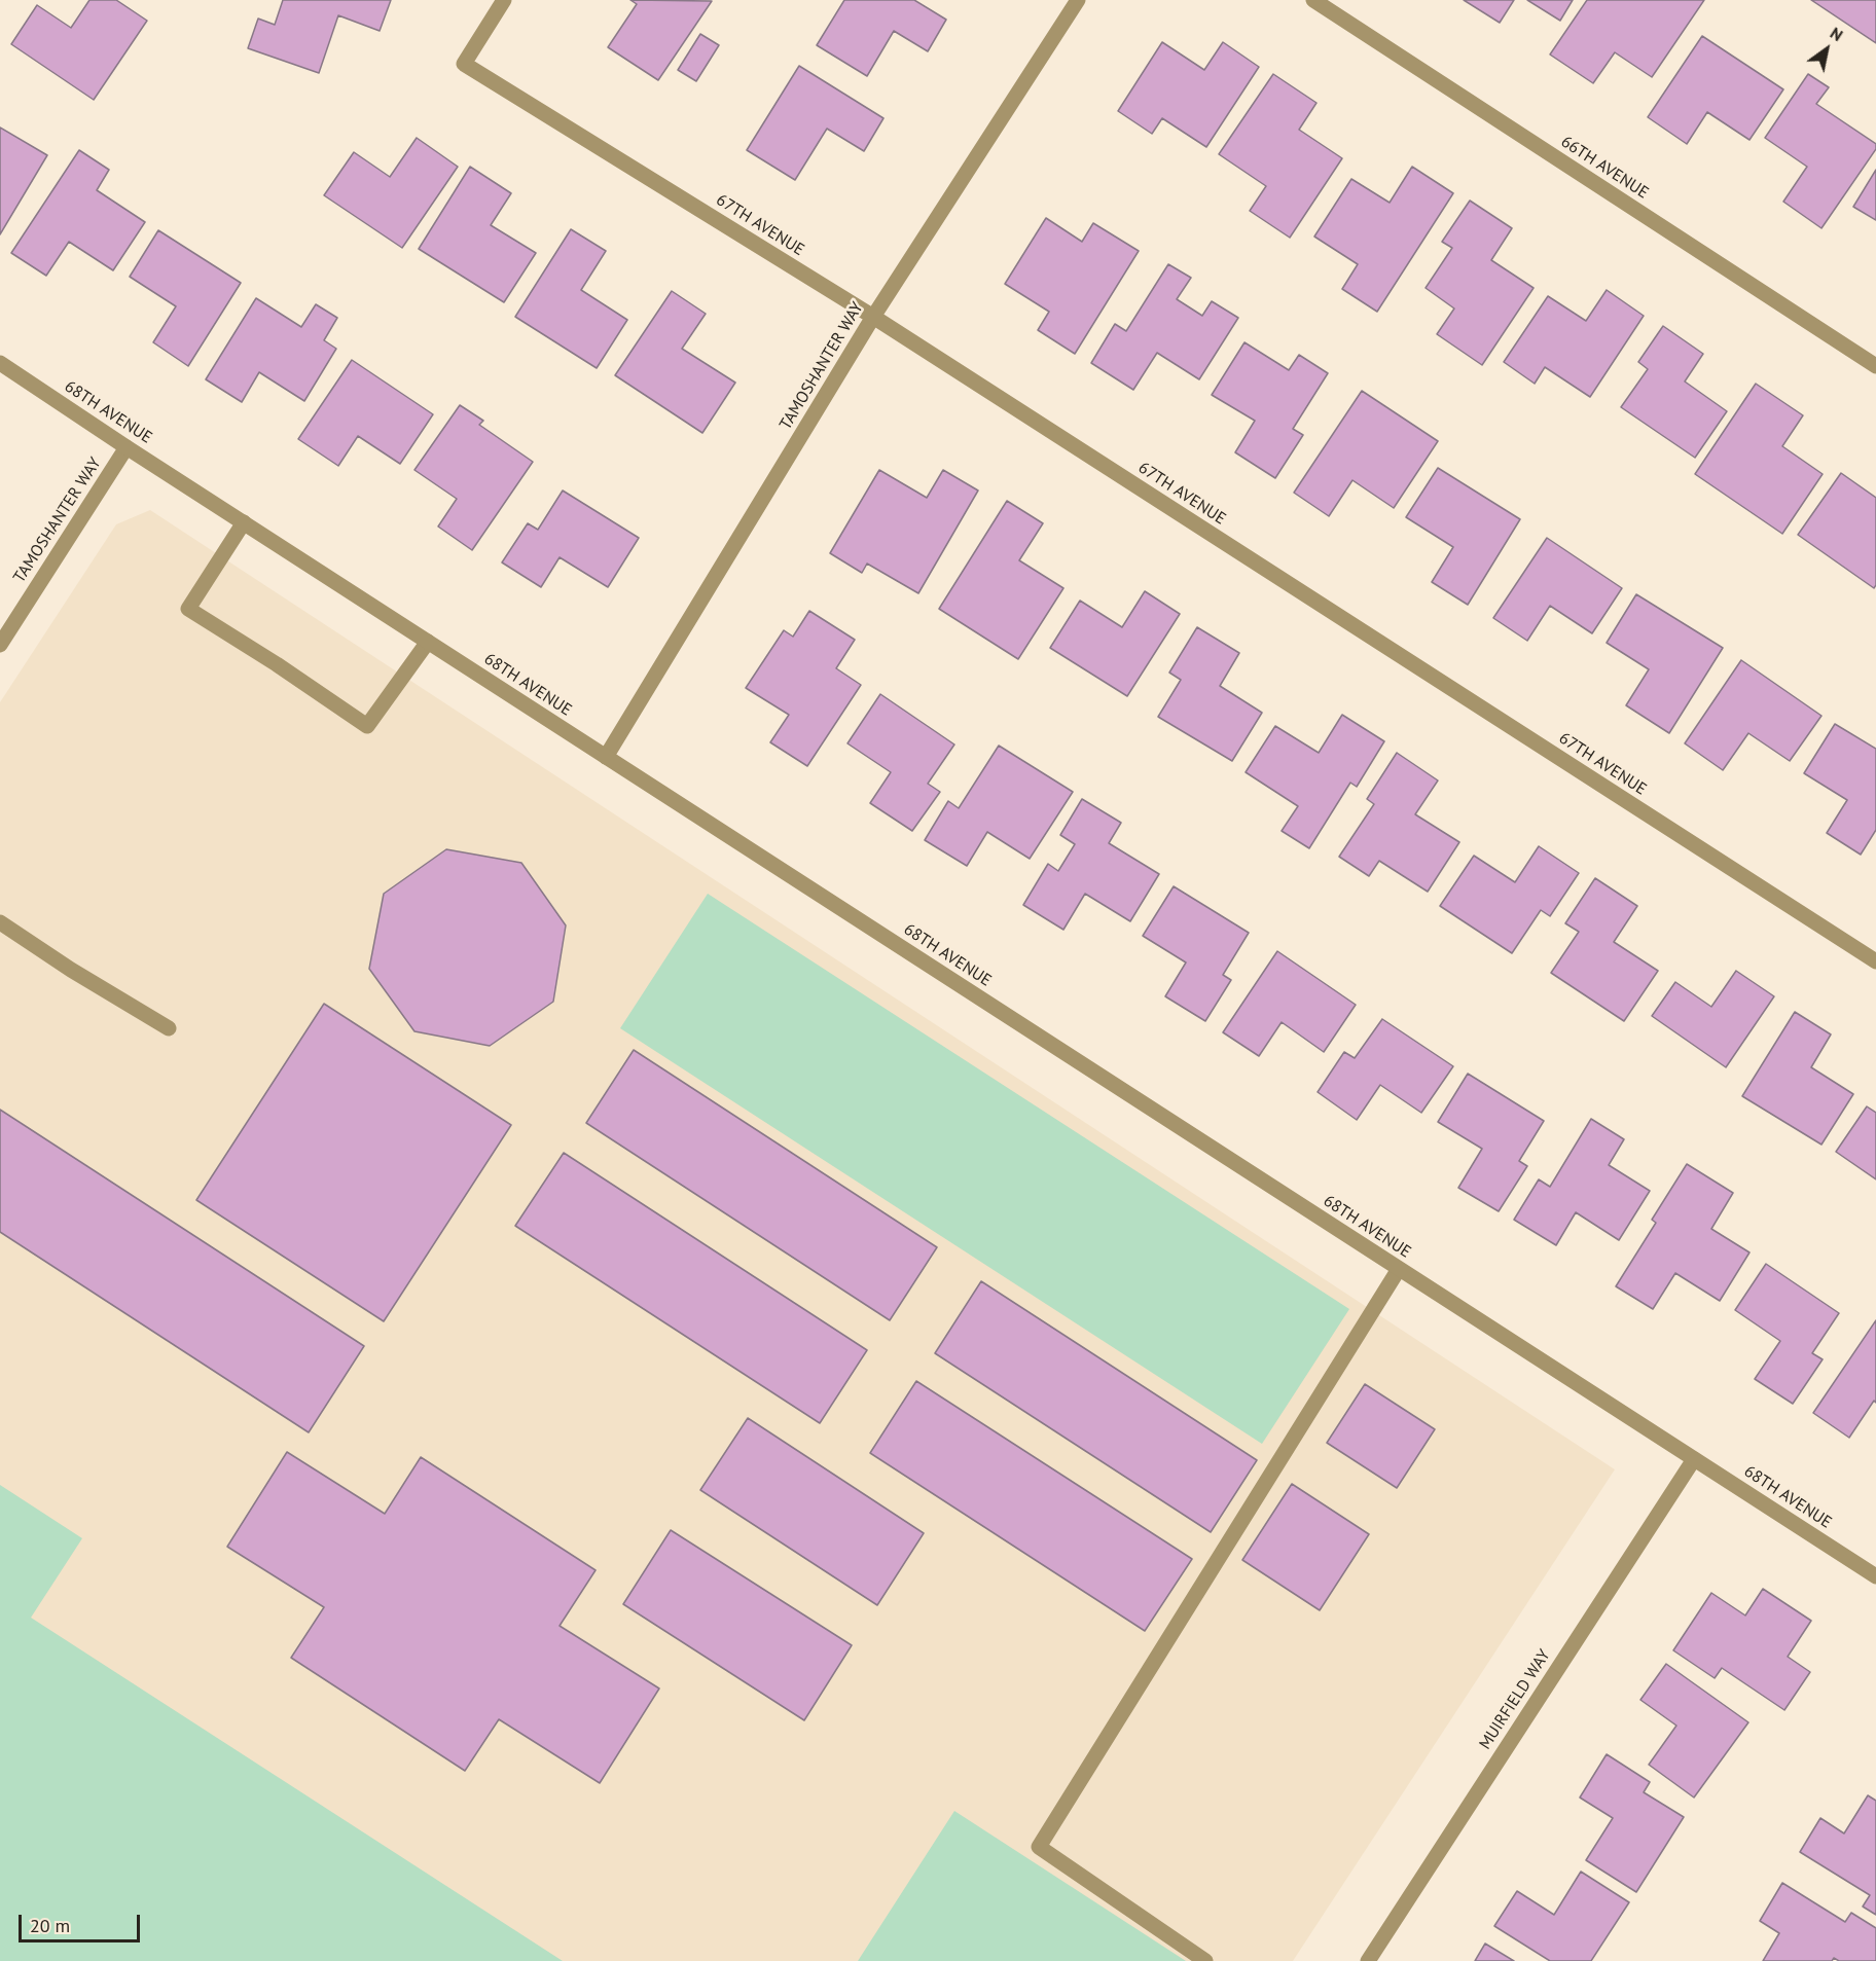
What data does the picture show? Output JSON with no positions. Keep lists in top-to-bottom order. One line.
{"streets":{"street":["66TH AVENUE","67TH AVENUE","TAMOSHANTER WAY","68TH AVENUE","MUIRFIELD WAY"]},"crossings":[["67TH AVENUE","TAMOSHANTER WAY"],["TAMOSHANTER WAY","68TH AVENUE"],["68TH AVENUE","MUIRFIELD WAY"]],"scale_bar":"20 m","north":"top right"}
